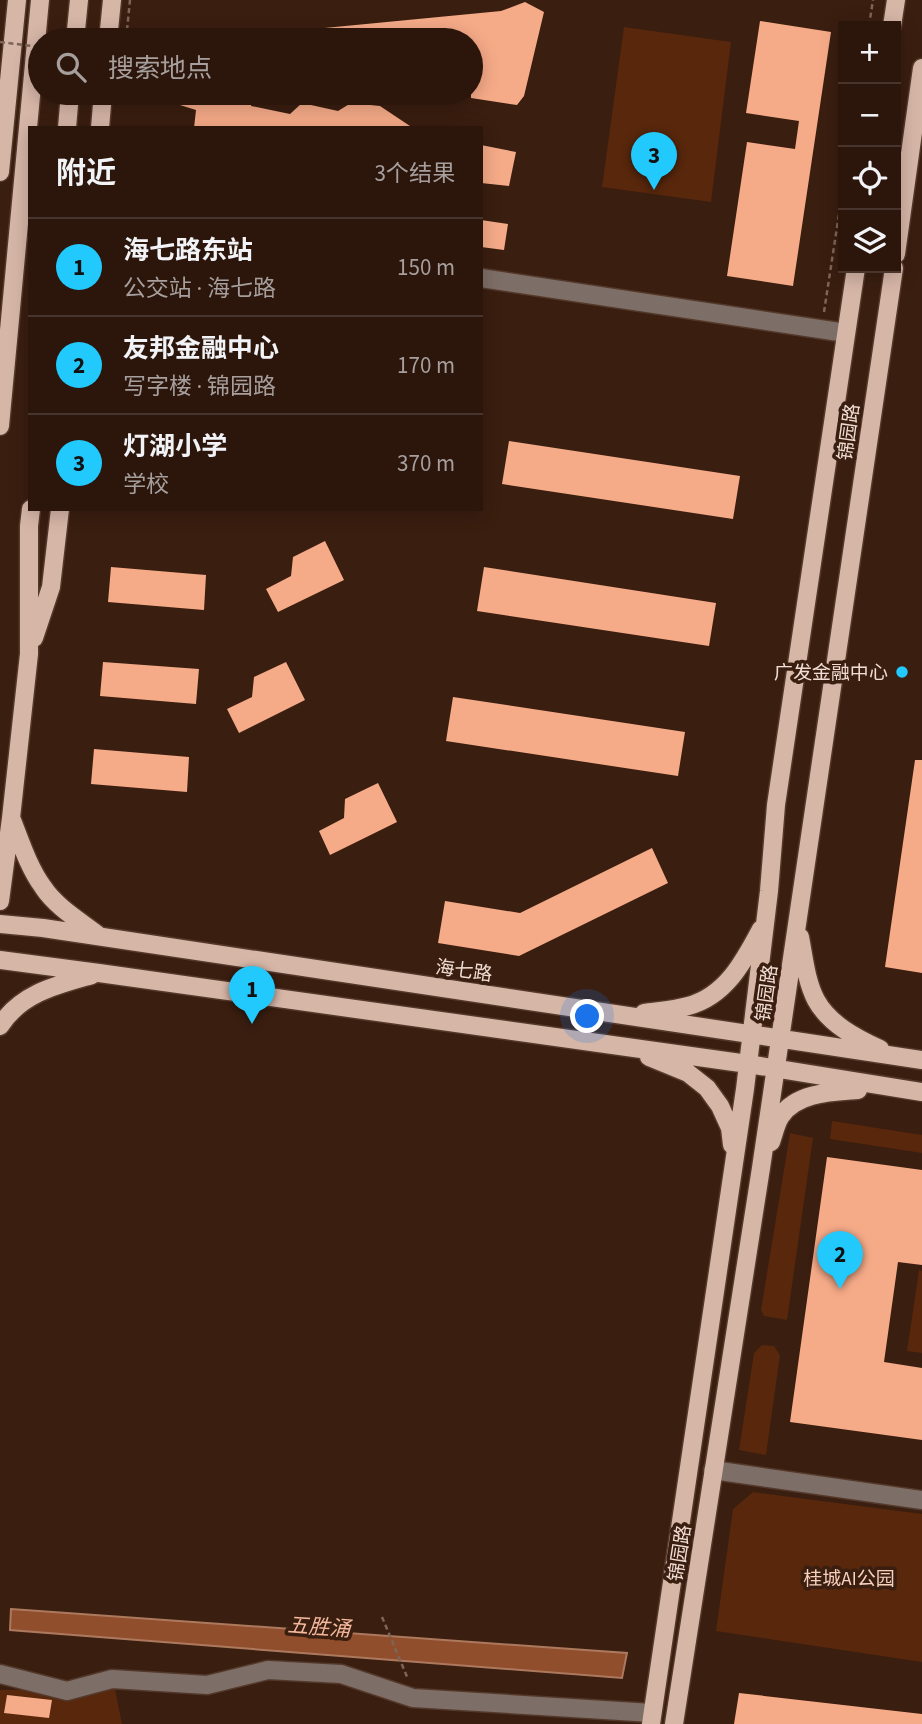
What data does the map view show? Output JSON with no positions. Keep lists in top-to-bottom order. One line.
{"streets":{"main road":["锦园路","海七路"]},"crossings":[["锦园路","海七路"]],"water":["五胜涌"],"parks":["桂城AI公园"],"places":["广发金融中心"],"page":{"map_buttons":["+","−"],"search":"搜索地点","heading":["附近","3个结果"],"pins":["3","1","2"],"list":[{"mark":"1","name":"海七路东站","note":"公交站 · 海七路","value":"150 m"},{"mark":"2","name":"友邦金融中心","note":"写字楼 · 锦园路","value":"170 m"},{"mark":"3","name":"灯湖小学","note":"学校","value":"370 m"}]}}
